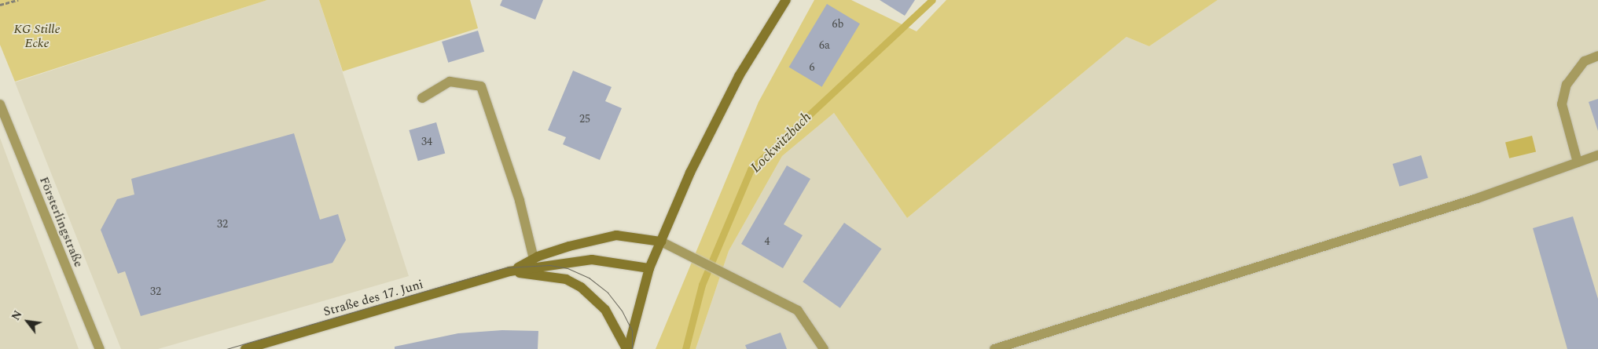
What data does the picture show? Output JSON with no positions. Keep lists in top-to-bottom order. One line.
{"streets":{"street":["Försterlingstraße","Straße des 17. Juni"]},"water":["Lockwitzbach"],"parks":["KG Stille Ecke"],"house_numbers":["6b","6a","6","25","34","32","4","32"],"north":"top left"}
